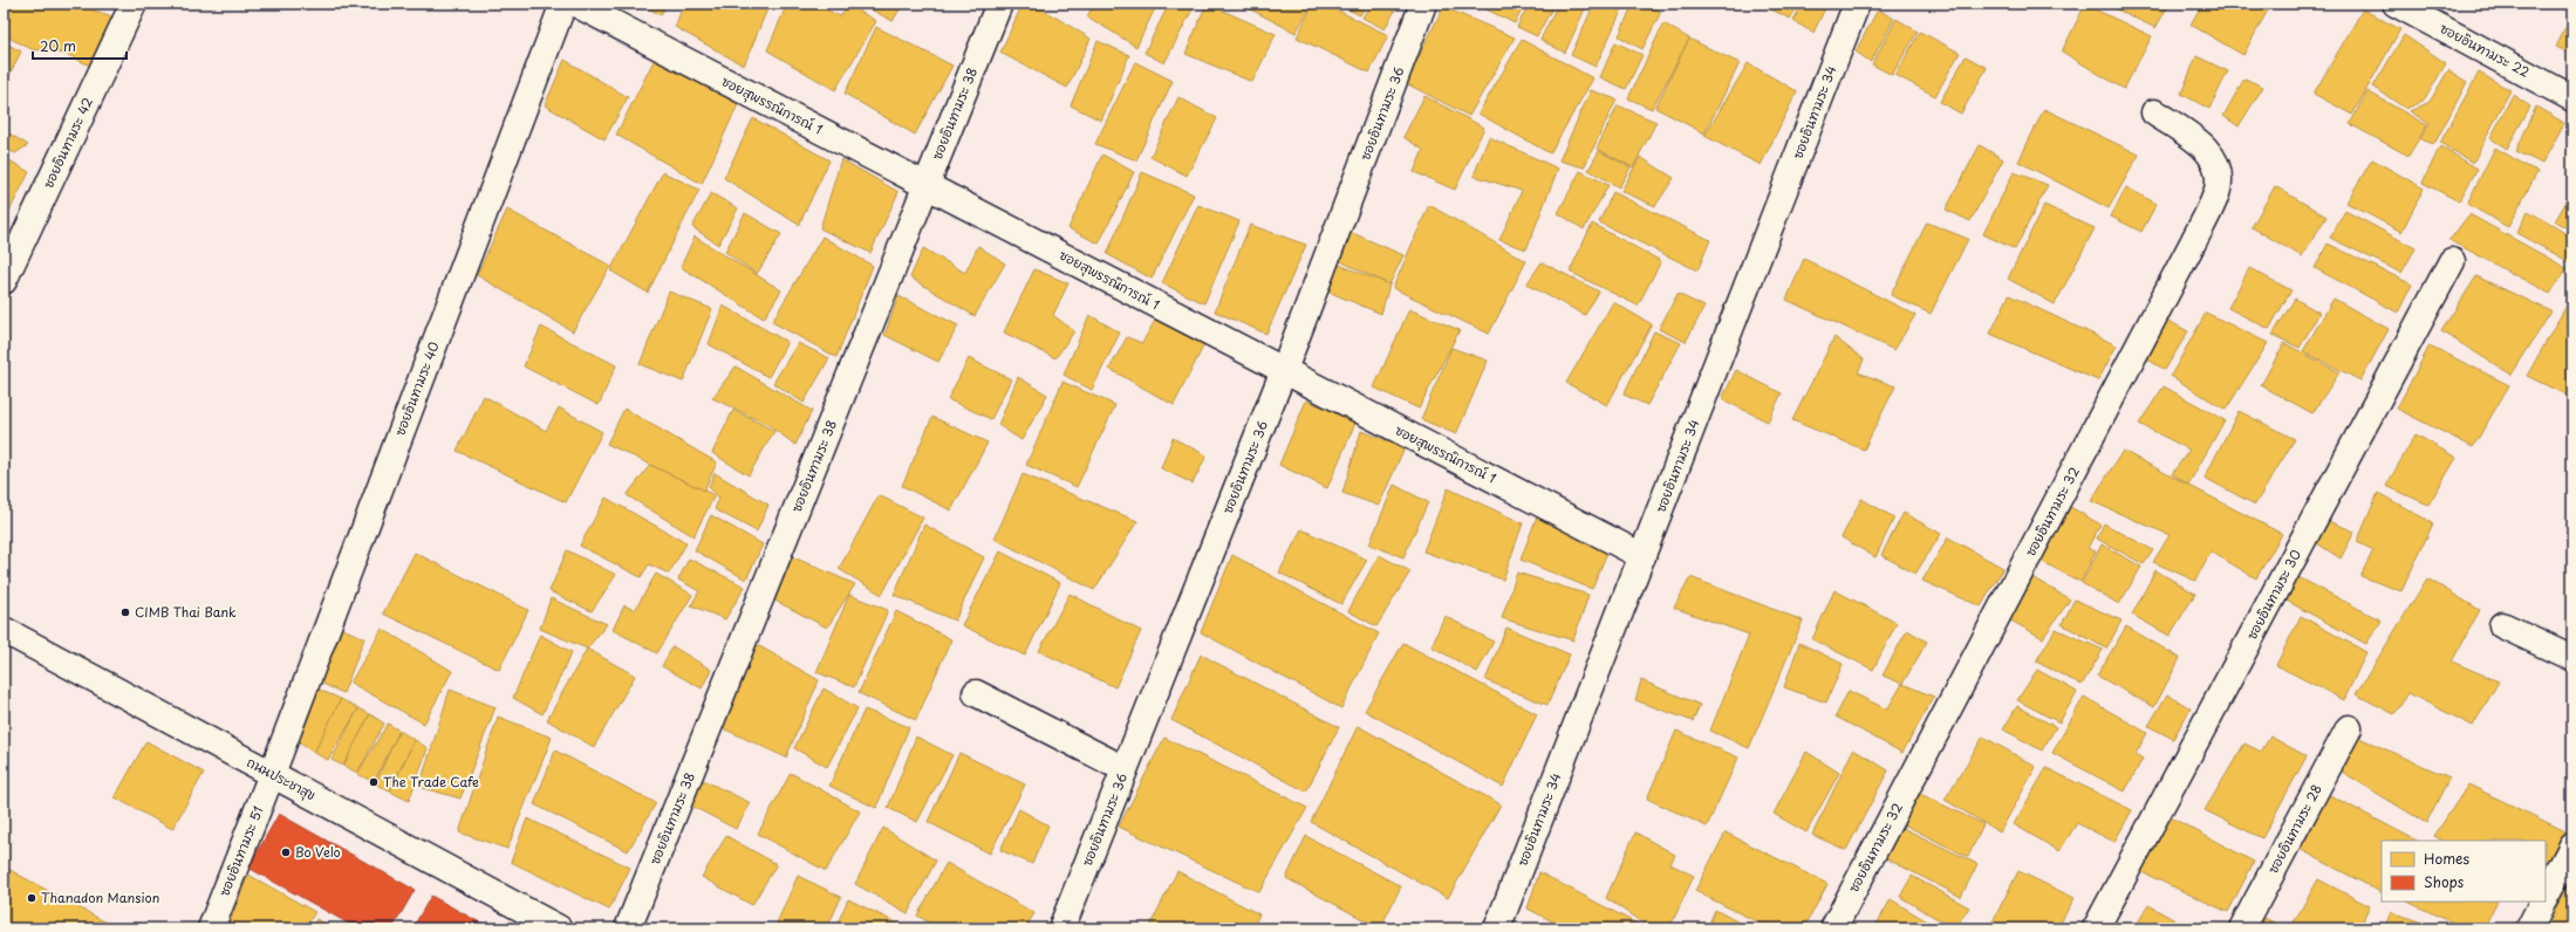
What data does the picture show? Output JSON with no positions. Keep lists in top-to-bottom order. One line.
{"streets":{"street":["ซอยอินทามระ 22","ซอยสุพรรณิการณ์ 1","ซอยอินทามระ 34","ซอยอินทามระ 38","ซอยอินทามระ 36","ซอยอินทามระ 42","ซอยอินทามระ 40","ซอยอินทามระ 32","ซอยอินทามระ 30","ถนนประชาสุข","ซอยอินทามระ 28","ซอยอินทามระ 51"]},"crossings":[["ซอยสุพรรณิการณ์ 1","ซอยอินทามระ 34"],["ซอยสุพรรณิการณ์ 1","ซอยอินทามระ 38"],["ซอยสุพรรณิการณ์ 1","ซอยอินทามระ 36"],["ซอยอินทามระ 40","ถนนประชาสุข"],["ซอยอินทามระ 40","ซอยอินทามระ 51"],["ถนนประชาสุข","ซอยอินทามระ 51"]],"places":["CIMB Thai Bank","The Trade Cafe","Bo Velo","Thanadon Mansion"],"legend":["Homes","Shops"],"scale_bar":"20 m"}
